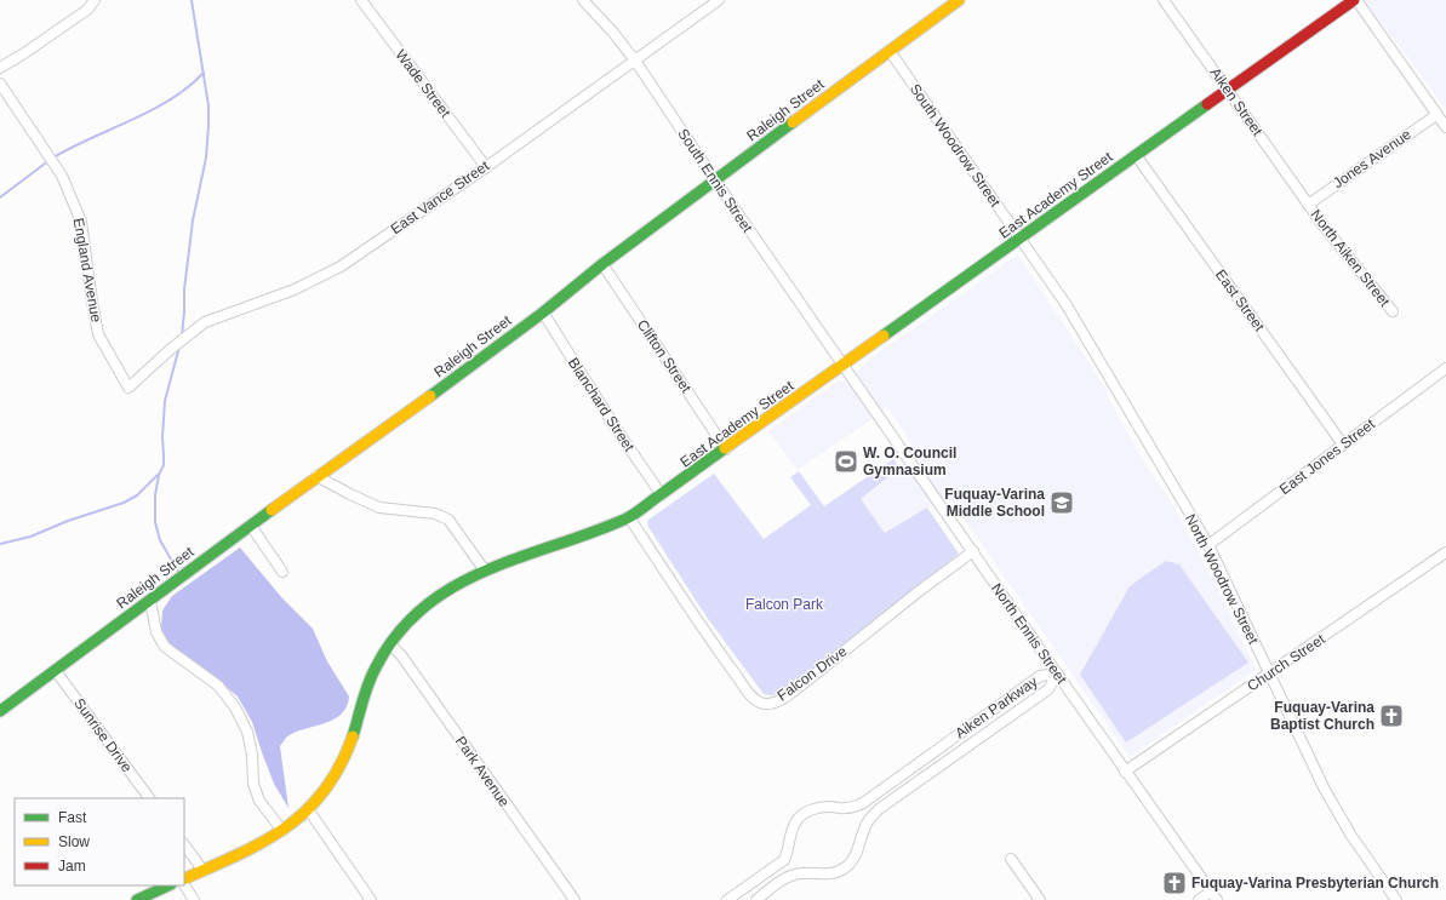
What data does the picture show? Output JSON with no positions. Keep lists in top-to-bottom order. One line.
{"streets":{"street":["Wade Street","Aiken Street","Raleigh Street","South Woodrow Street","Jones Avenue","South Ennis Street","East Academy Street","East Vance Street","North Aiken Street","England Avenue","East Street","Clifton Street","Blanchard Street","East Jones Street","North Woodrow Street","North Ennis Street","Church Street","Falcon Drive","Aiken Parkway","Sunrise Drive","Park Avenue"]},"crossings":[["Wade Street","East Vance Street"],["Aiken Street","Jones Avenue"],["Aiken Street","East Academy Street"],["Aiken Street","North Aiken Street"],["Raleigh Street","South Woodrow Street"],["Raleigh Street","South Ennis Street"],["Raleigh Street","Clifton Street"],["Raleigh Street","Blanchard Street"],["Raleigh Street","Sunrise Drive"],["South Woodrow Street","East Academy Street"],["South Woodrow Street","North Woodrow Street"],["Jones Avenue","North Aiken Street"],["South Ennis Street","East Academy Street"],["South Ennis Street","East Vance Street"],["South Ennis Street","North Ennis Street"],["East Academy Street","East Street"],["East Academy Street","Clifton Street"],["East Academy Street","Blanchard Street"],["East Academy Street","North Woodrow Street"],["East Academy Street","North Ennis Street"],["East Academy Street","Falcon Drive"],["East Academy Street","Park Avenue"],["East Vance Street","England Avenue"],["East Street","East Jones Street"],["East Jones Street","North Woodrow Street"],["North Woodrow Street","Church Street"],["North Ennis Street","Church Street"],["North Ennis Street","Falcon Drive"],["North Ennis Street","Aiken Parkway"]],"parks":["Falcon Park"],"places":{"sports":["W. O. Council Gymnasium"],"school or university":["Fuquay-Varina Middle School"],"church":["Fuquay-Varina Baptist Church","Fuquay-Varina Presbyterian Church"]},"legend":["Fast","Slow","Jam"]}
